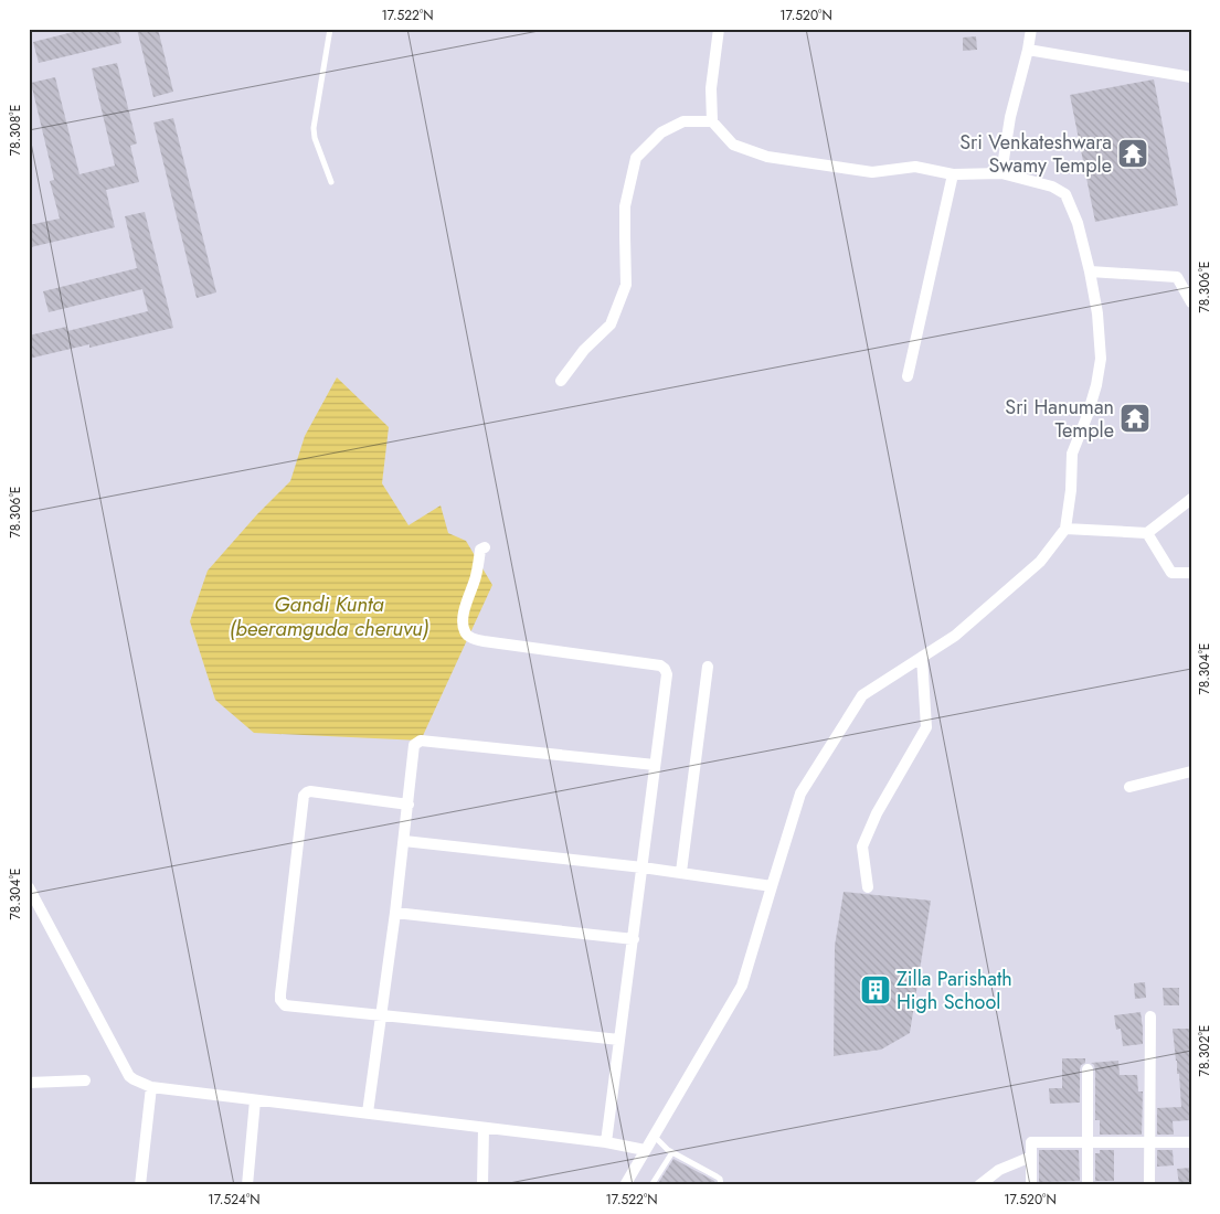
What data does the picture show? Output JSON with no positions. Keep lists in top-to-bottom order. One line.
{"water":["Gandi Kunta (beeramguda cheruvu)"],"places":{"temple":["Sri Venkateshwara Swamy Temple","Sri Hanuman Temple"],"building":["Zilla Parishath High School"]},"coordinates":["17.522°N","17.520°N","78.308°E","78.306°E","78.304°E","78.302°E","17.524°N"]}
